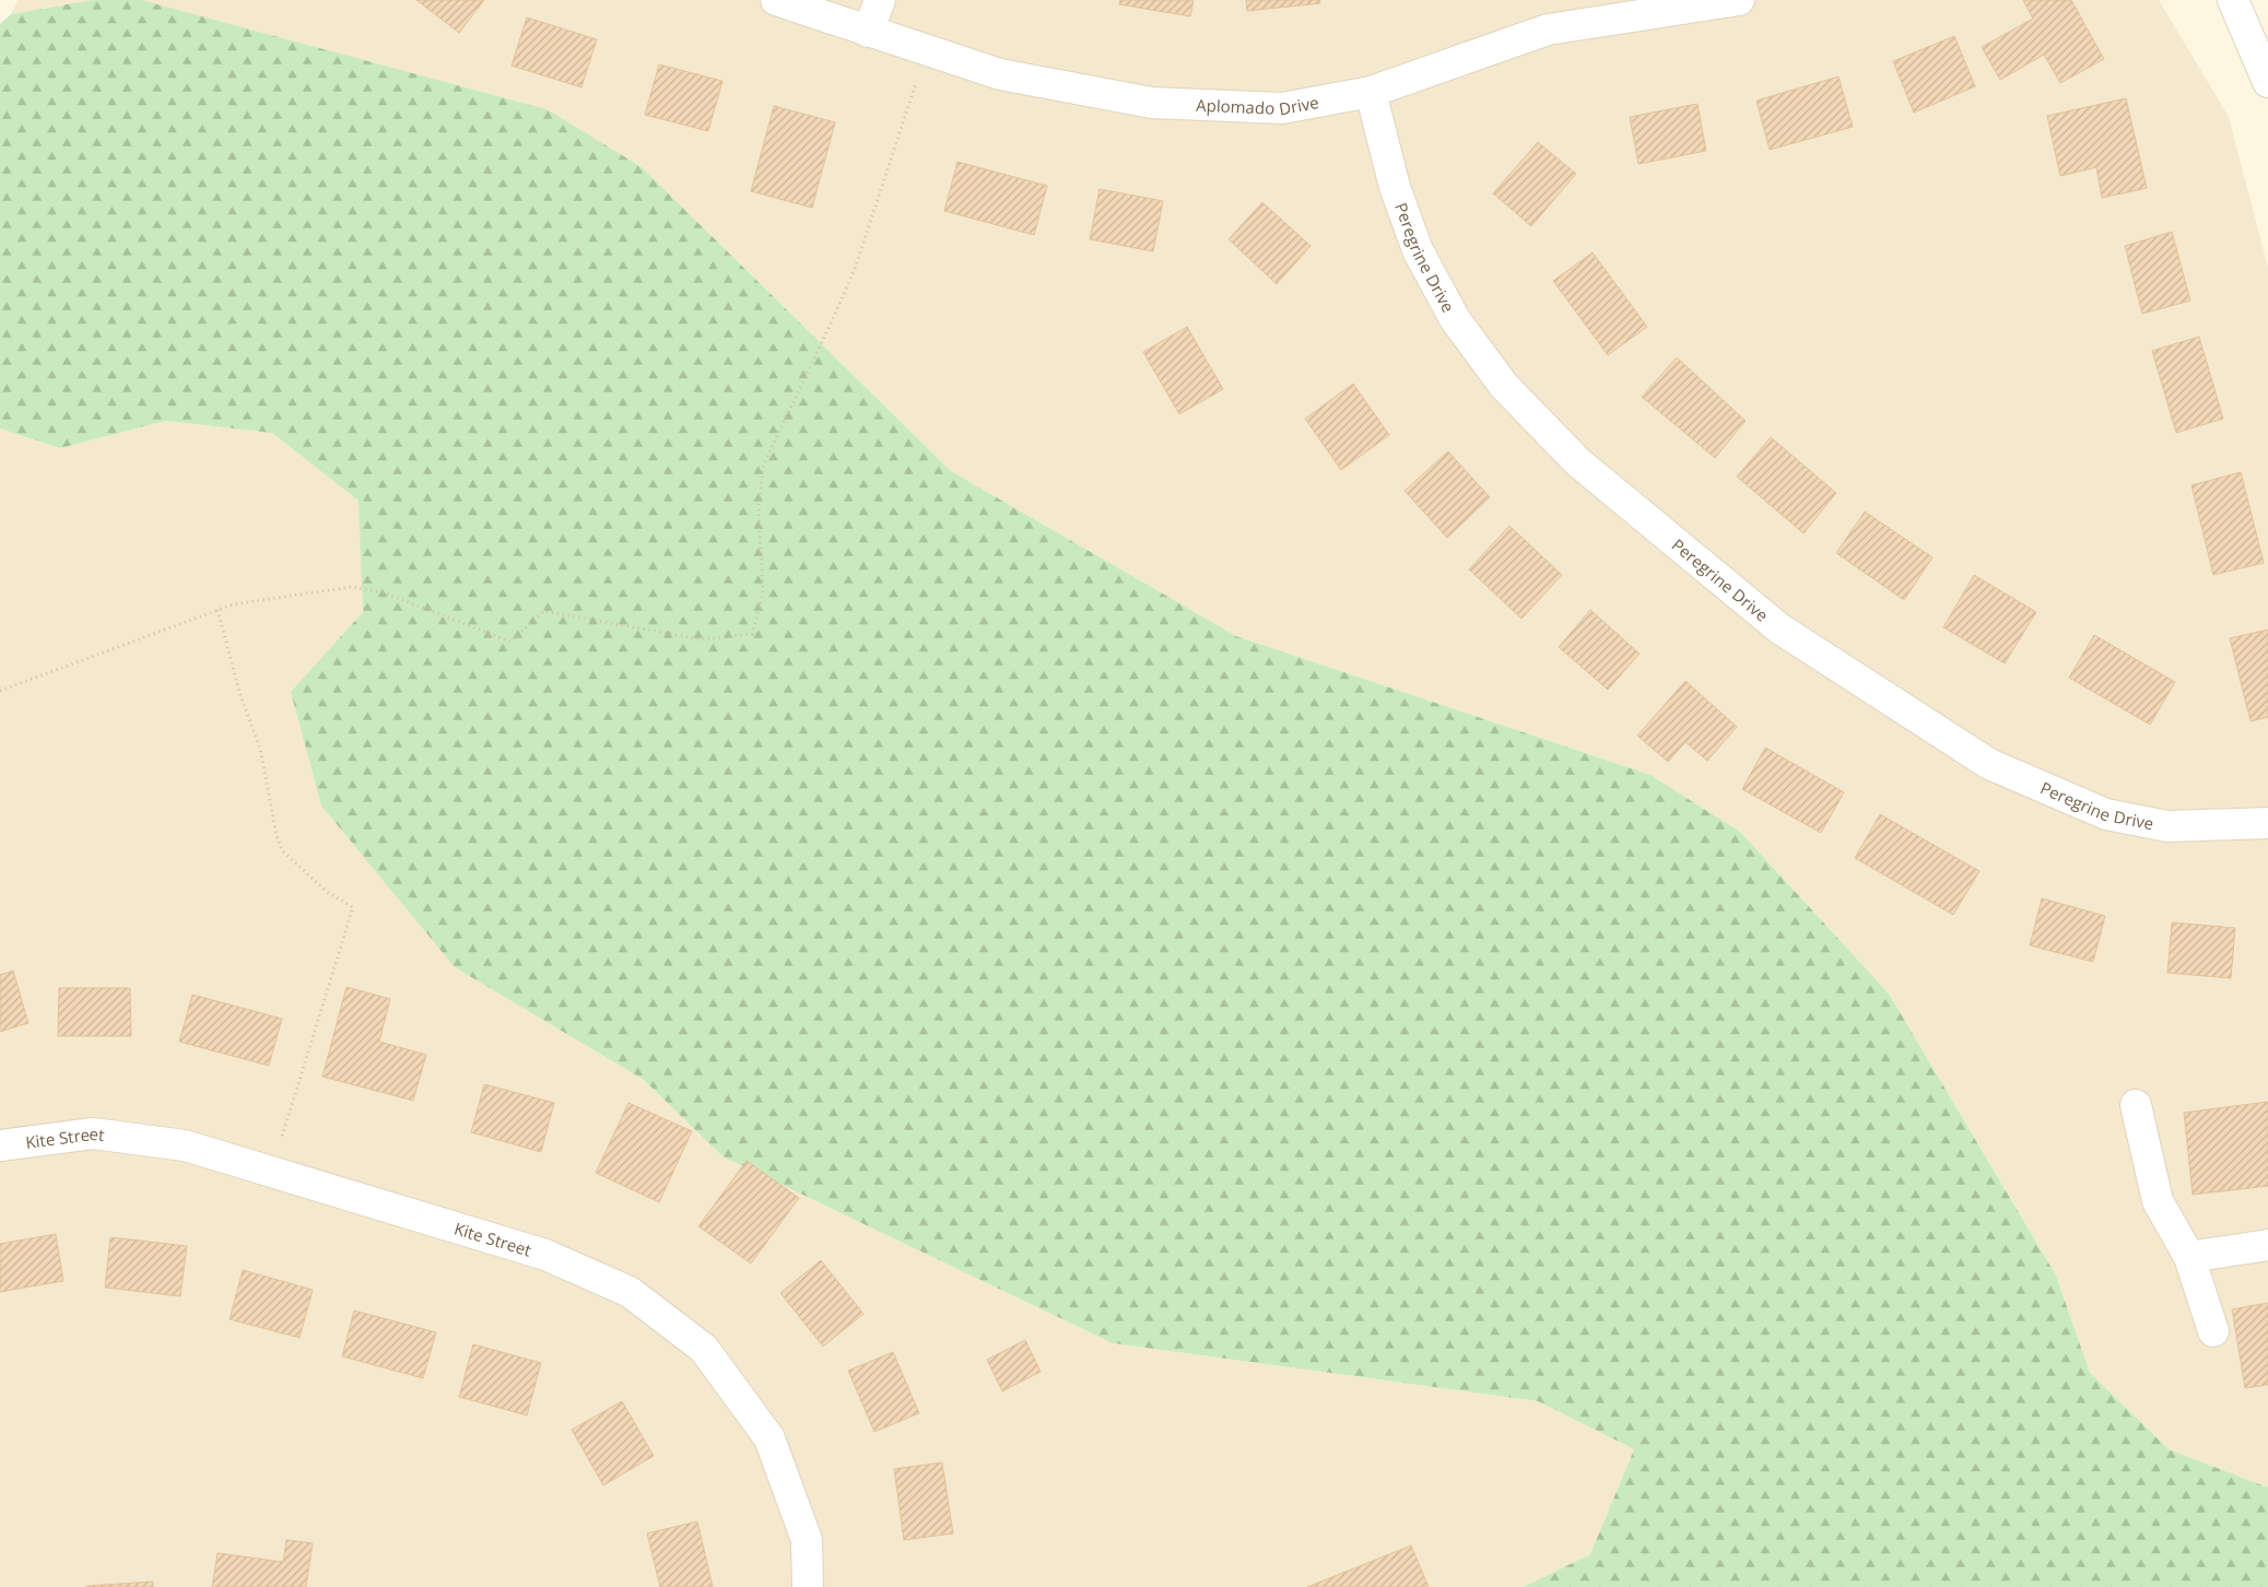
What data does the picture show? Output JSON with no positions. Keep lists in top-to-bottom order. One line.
{"streets":{"street":["Aplomado Drive","Peregrine Drive","Kite Street"]},"crossings":[["Aplomado Drive","Peregrine Drive"]]}
